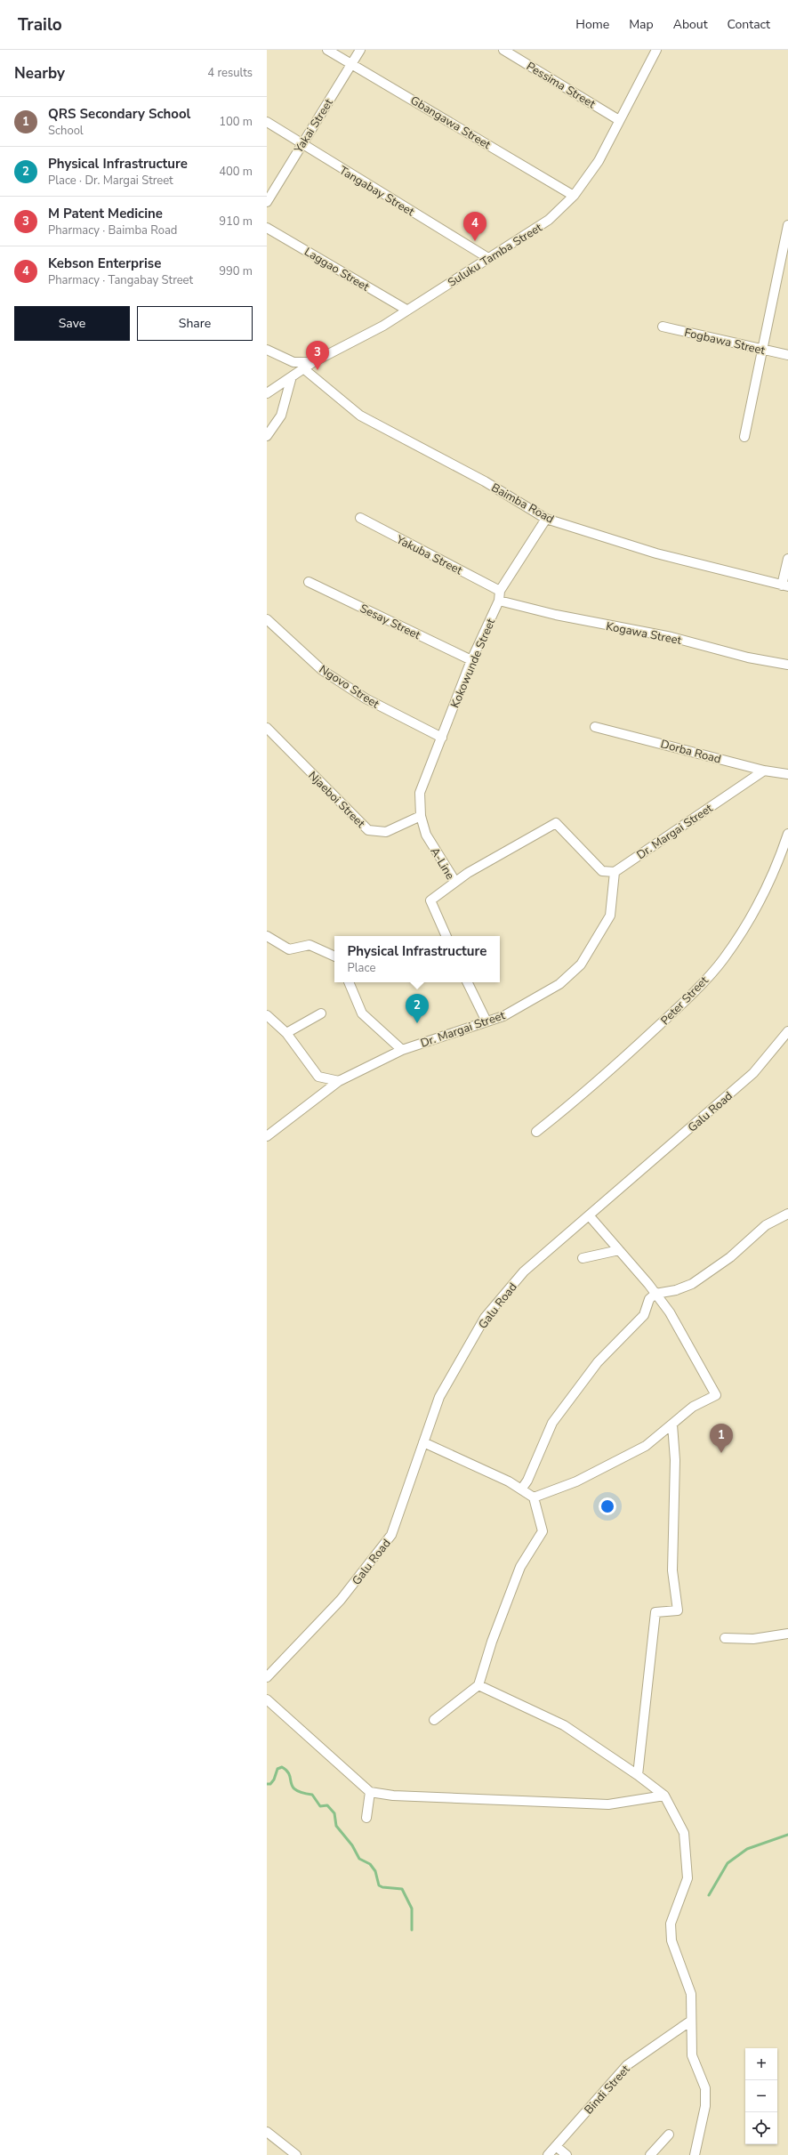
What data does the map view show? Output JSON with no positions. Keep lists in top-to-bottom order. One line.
{"streets":{"street":["Pessima Street","Gbangawa Street","Yakai Street","Tangabay Street","Suluku Tamba Street","Laggao Street","Fogbawa Street","Baimba Road","Yakuba Street","Sesay Street","Kogawa Street","Kokowunde Street","Ngovo Street","Dorba Road","Njaeboi Street","Dr. Margai Street","A-Line","Peter Street","Galu Road","Bindi Street"]},"crossings":[["Pessima Street","Suluku Tamba Street"],["Gbangawa Street","Yakai Street"],["Gbangawa Street","Suluku Tamba Street"],["Yakai Street","Tangabay Street"],["Tangabay Street","Suluku Tamba Street"],["Suluku Tamba Street","Laggao Street"],["Suluku Tamba Street","Baimba Road"],["Baimba Road","Kokowunde Street"],["Yakuba Street","Kokowunde Street"],["Sesay Street","Kokowunde Street"],["Kogawa Street","Kokowunde Street"],["Kokowunde Street","Ngovo Street"],["Kokowunde Street","Njaeboi Street"],["Kokowunde Street","A-Line"],["Dorba Road","Dr. Margai Street"],["Njaeboi Street","A-Line"]],"page":{"header":"Trailo","nav":["Home","Map","About","Contact"],"heading":["Nearby","4 results"],"list":[{"mark":"1","name":"QRS Secondary School","note":"School","value":"100 m"},{"mark":"2","name":"Physical Infrastructure","note":"Place · Dr. Margai Street","value":"400 m"},{"mark":"3","name":"M Patent Medicine","note":"Pharmacy · Baimba Road","value":"910 m"},{"mark":"4","name":"Kebson Enterprise","note":"Pharmacy · Tangabay Street","value":"990 m"}],"pins":["4","3","2","1"],"buttons":["Save","Share"],"popup":["Physical Infrastructure","Place"],"map_buttons":["+","−"]}}
